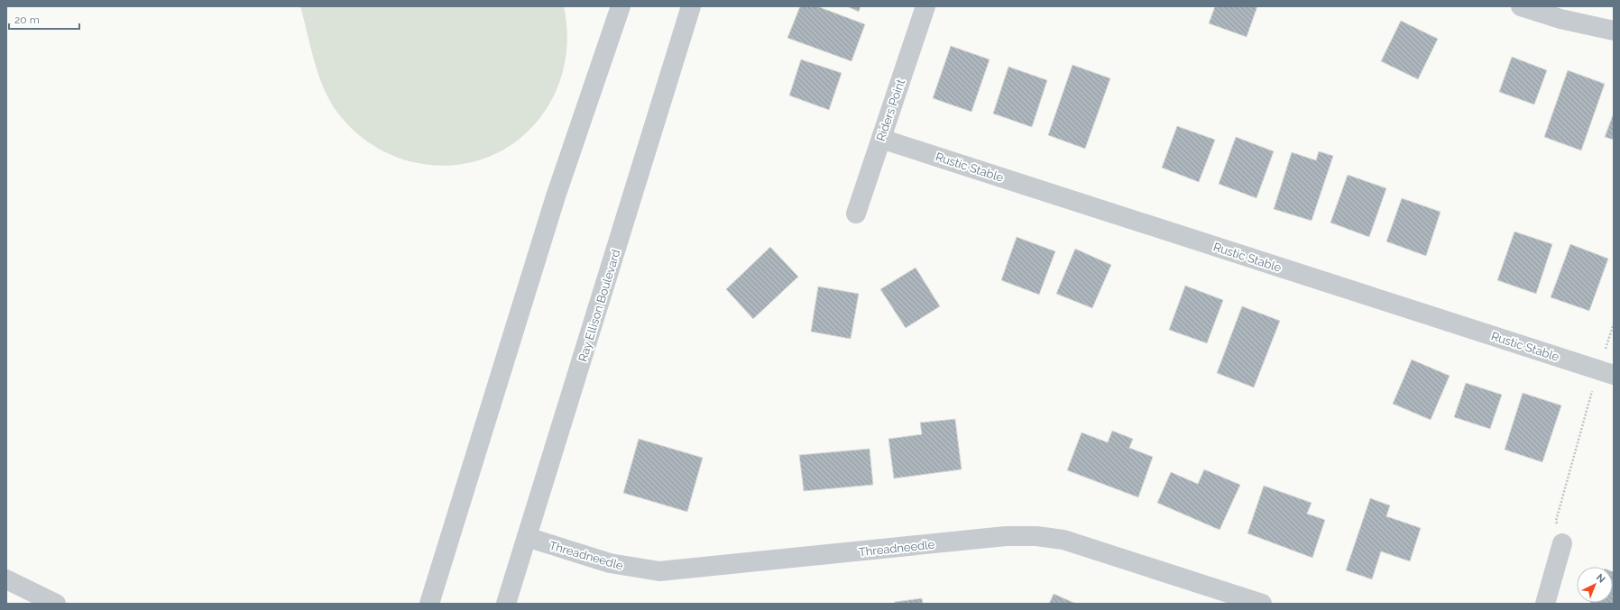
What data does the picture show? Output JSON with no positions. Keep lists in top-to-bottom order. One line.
{"streets":{"street":["Riders Point","Rustic Stable","Ray Ellison Boulevard","Threadneedle"]},"crossings":[["Riders Point","Rustic Stable"],["Ray Ellison Boulevard","Threadneedle"]],"scale_bar":"20 m","north":"top right"}
